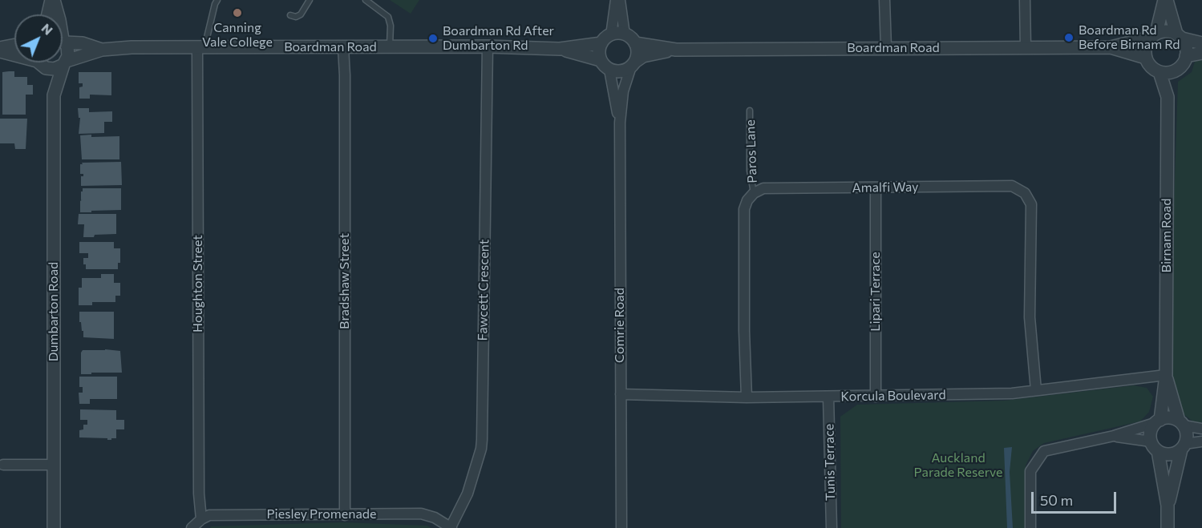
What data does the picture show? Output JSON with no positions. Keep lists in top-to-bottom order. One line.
{"streets":{"street":["Boardman Road","Amalfi Way","Birnam Road","Bradshaw Street","Houghton Street","Fawcett Crescent","Lipari Terrace","Dumbarton Road","Comrie Road","Korcula Boulevard","Tunis Terrace","Piesley Promenade"],"lane":["Paros Lane"]},"crossings":[["Boardman Road","Birnam Road"],["Boardman Road","Bradshaw Street"],["Boardman Road","Houghton Street"],["Boardman Road","Fawcett Crescent"],["Boardman Road","Dumbarton Road"],["Boardman Road","Comrie Road"],["Paros Lane","Amalfi Way"],["Amalfi Way","Lipari Terrace"],["Amalfi Way","Korcula Boulevard"],["Birnam Road","Korcula Boulevard"],["Bradshaw Street","Piesley Promenade"],["Houghton Street","Piesley Promenade"],["Fawcett Crescent","Piesley Promenade"],["Lipari Terrace","Korcula Boulevard"],["Comrie Road","Korcula Boulevard"],["Korcula Boulevard","Tunis Terrace"]],"parks":["Auckland Parade Reserve"],"places":["Canning Vale College","Boardman Rd Before Birnam Rd","Boardman Rd After Dumbarton Rd"],"scale_bar":"50 m","north":"top right"}
